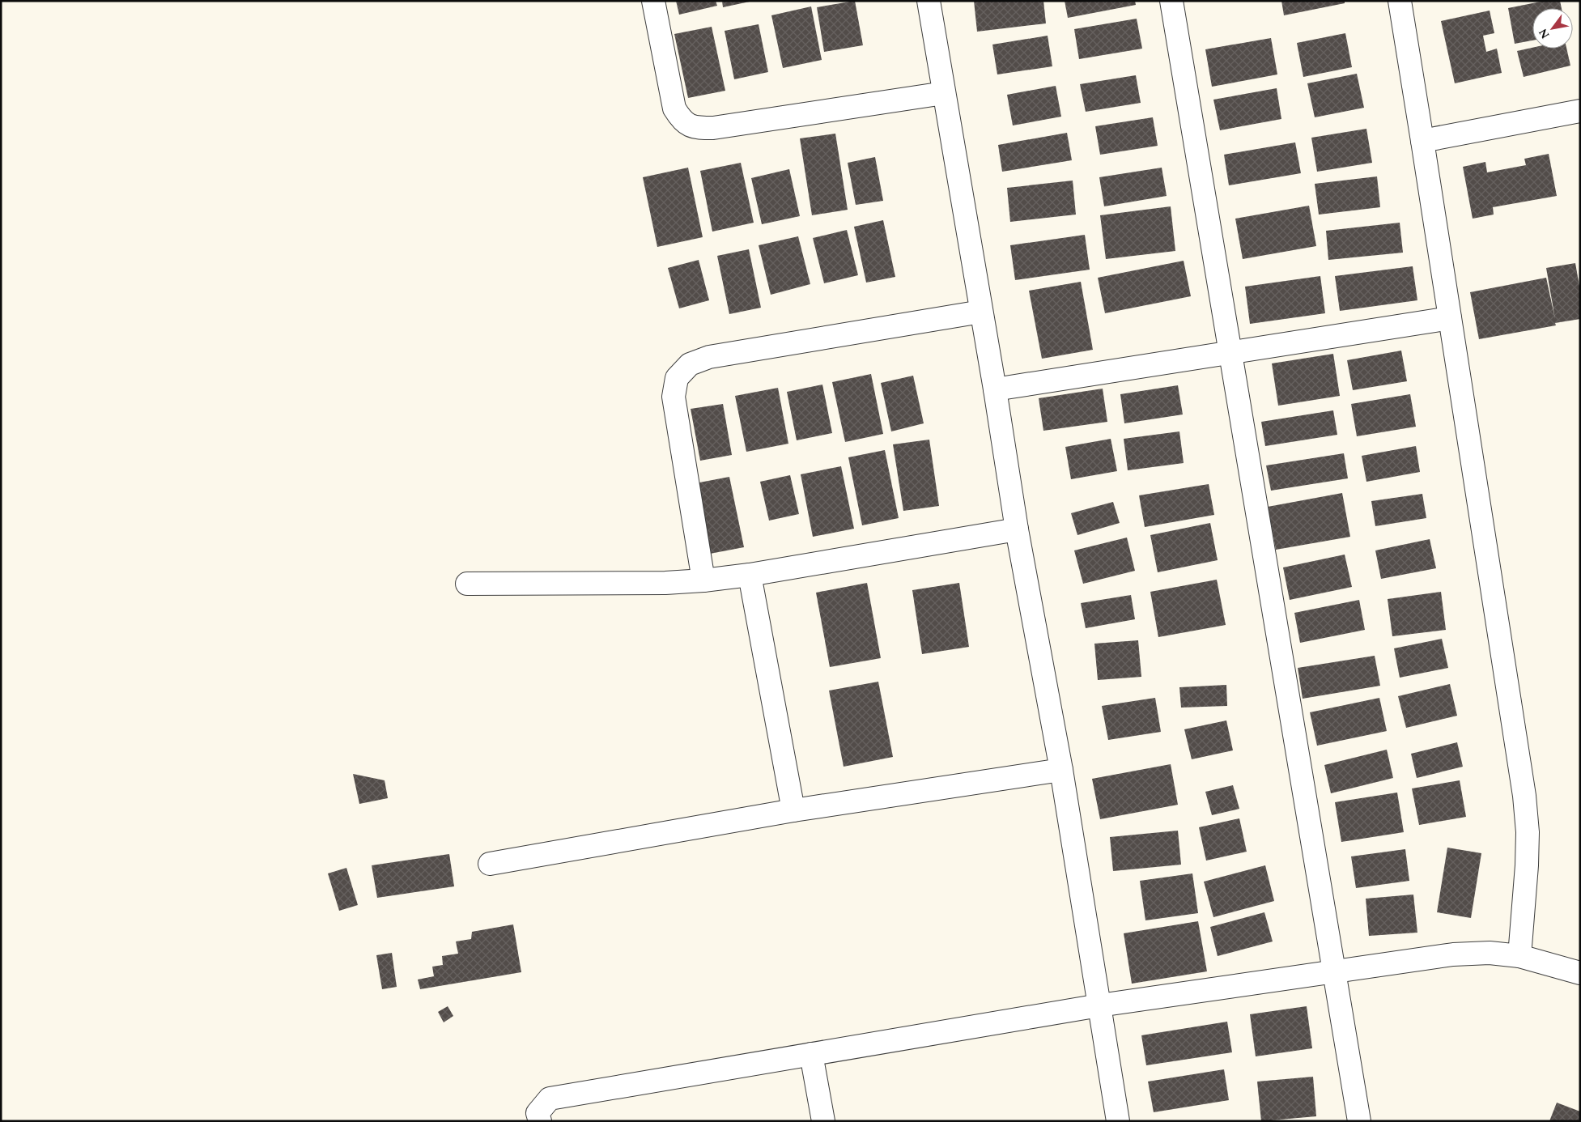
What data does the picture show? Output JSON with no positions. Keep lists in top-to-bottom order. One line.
{"north":"bottom left"}
